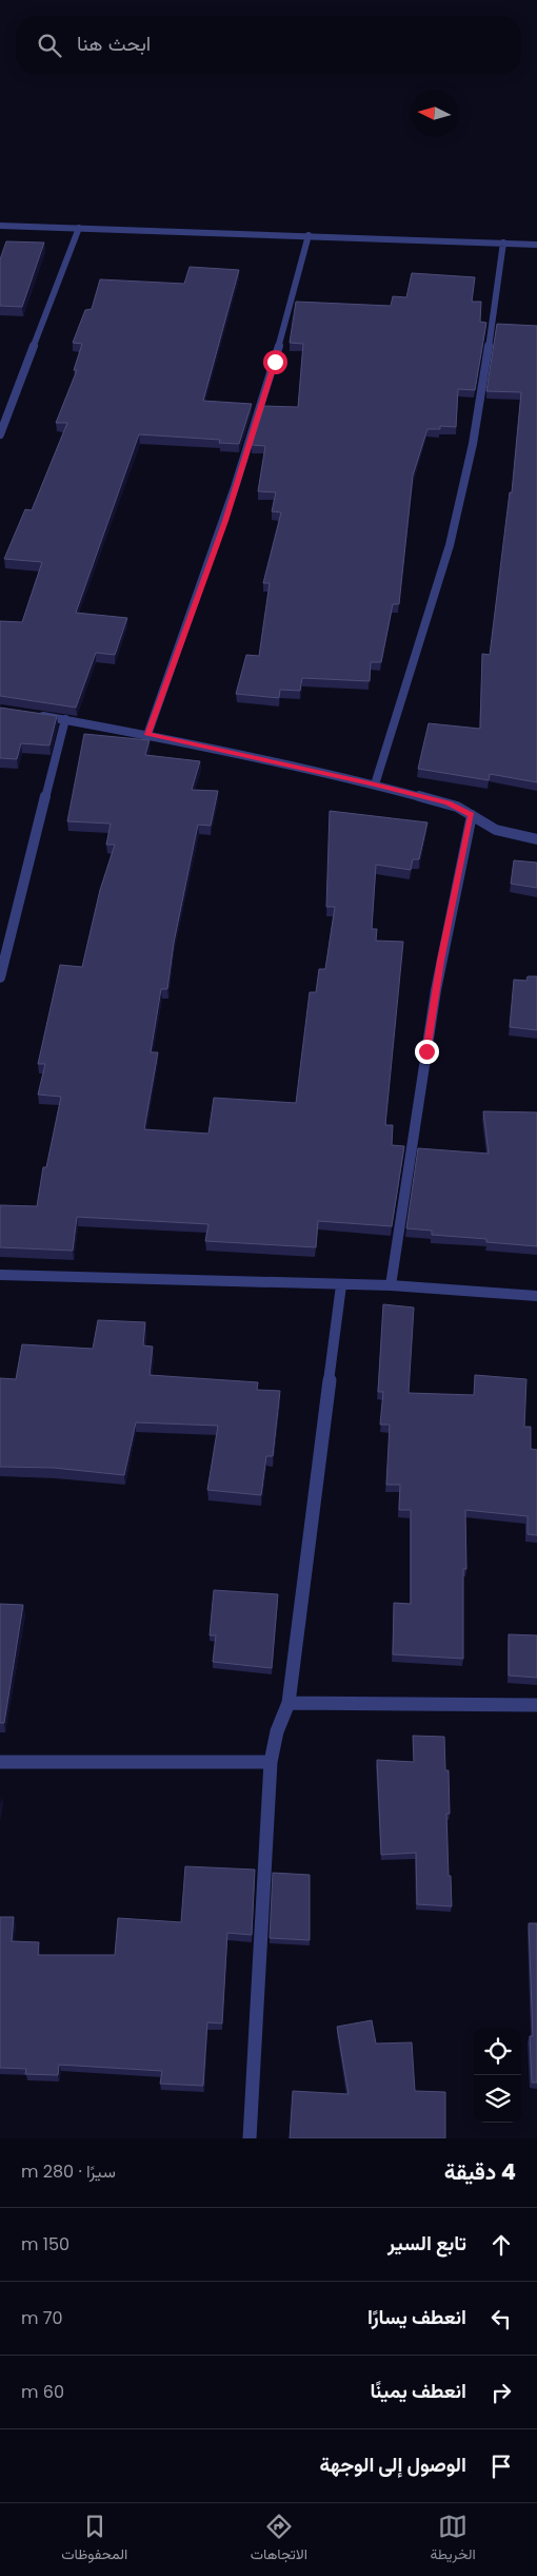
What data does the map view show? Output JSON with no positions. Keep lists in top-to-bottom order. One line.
{"north":"left","page":{"search":"ابحث هنا","heading":["4 دقيقة","سيرًا · 280 m"],"list":[["تابع السير","150 m"],["انعطف يسارًا","70 m"],["انعطف يمينًا","60 m"],"الوصول إلى الوجهة"],"nav":["الخريطة","الاتجاهات","المحفوظات"]}}
